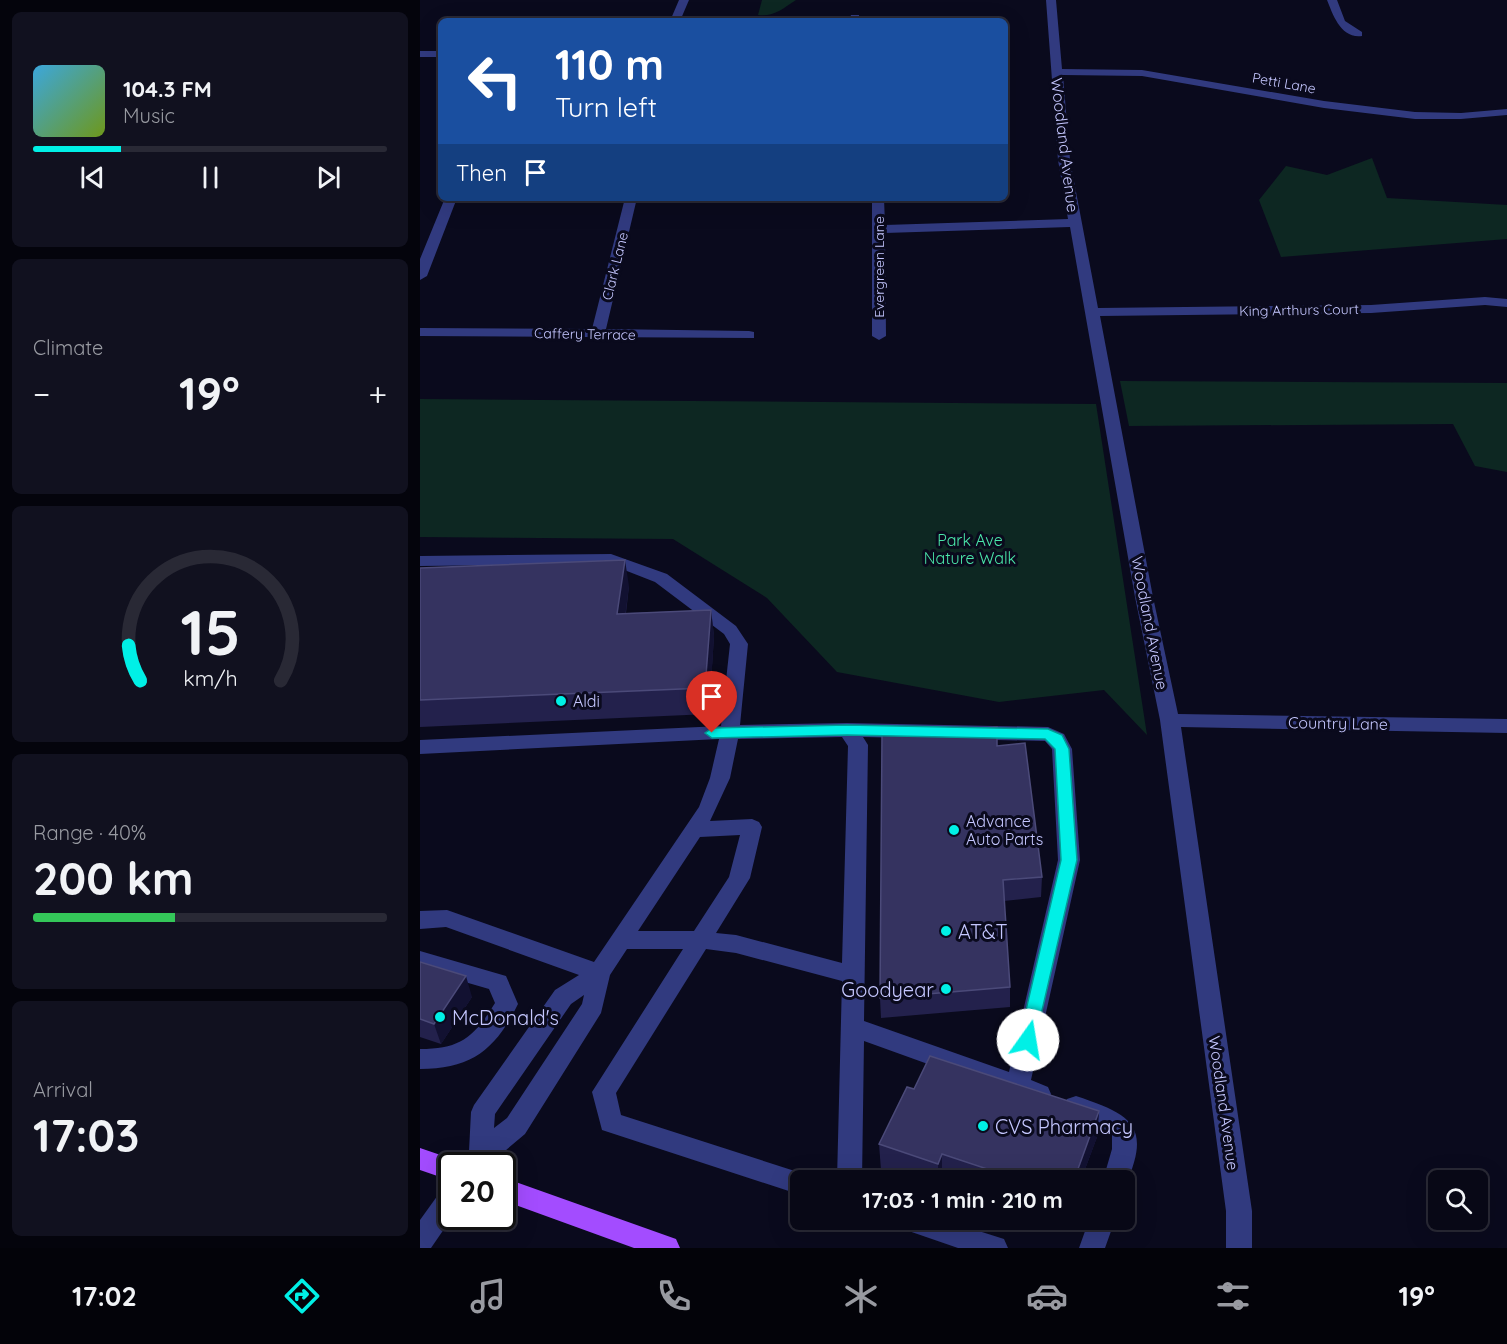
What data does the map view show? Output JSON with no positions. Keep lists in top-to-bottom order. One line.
{"streets":{"street":["Petti Lane","Woodland Avenue","Clark Lane","Evergreen Lane","King Arthurs Court","Caffery Terrace","Country Lane"]},"crossings":[["Petti Lane","Woodland Avenue"],["Woodland Avenue","King Arthurs Court"],["Woodland Avenue","Country Lane"],["Clark Lane","Caffery Terrace"]],"parks":["Park Ave Nature Walk"],"places":["Aldi","Advance Auto Parts","AT&T","Goodyear","McDonald's","CVS Pharmacy"],"page":{"turn":["110 m","Turn left"],"song":["104.3 FM","Music"],"then":"Then","tile":["Climate",["Range · 40%","200 km"],["Arrival","17:03"]],"heat":["−","19°","+"],"limit":"20","trip":"17:03 · 1 min · 210 m","tabs":["17:02","19°"],"gauge":["15","km/h"]}}
